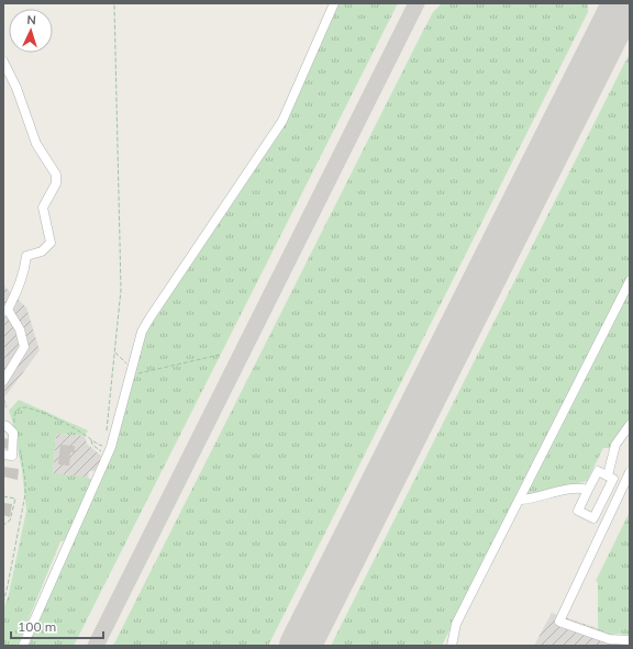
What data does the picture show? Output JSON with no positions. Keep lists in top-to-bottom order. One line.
{"scale_bar":"100 m","north":"top"}
